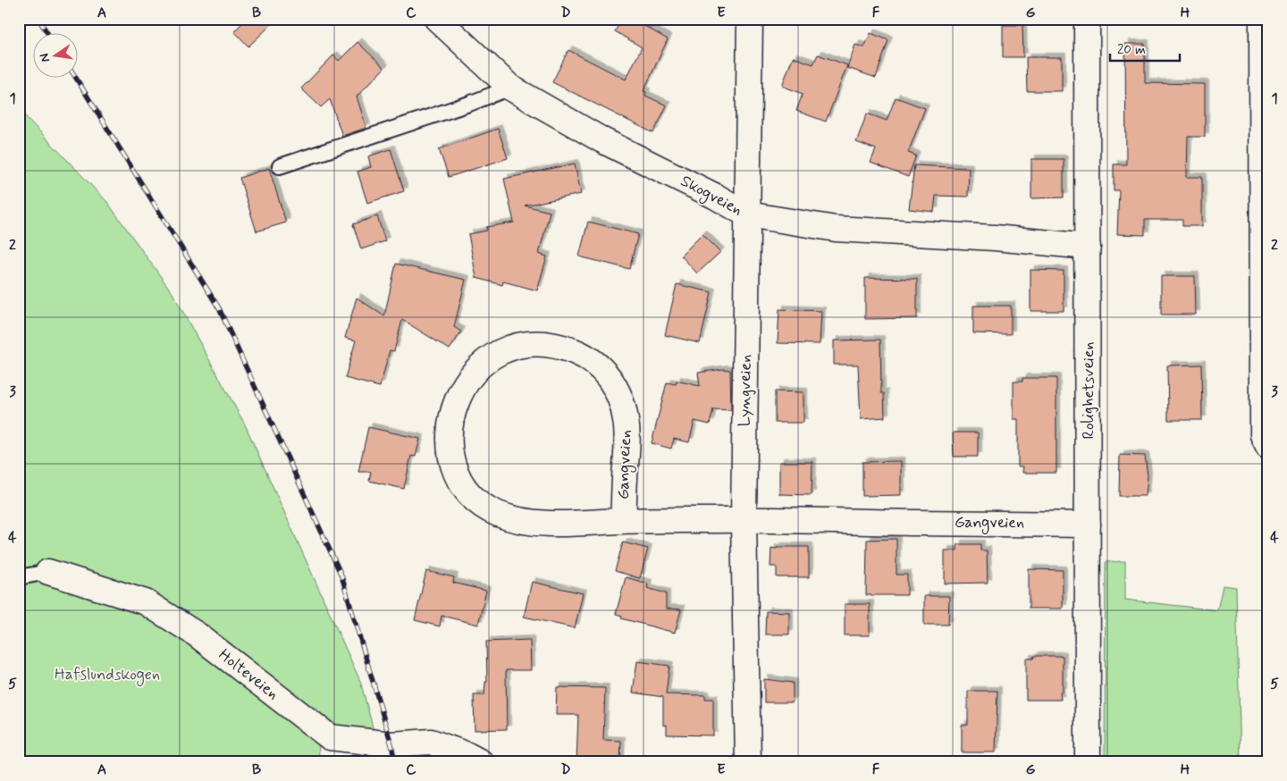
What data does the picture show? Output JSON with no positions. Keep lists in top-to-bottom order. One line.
{"streets":{"street":["Skogveien","Lyngveien","Rolighetsveien","Gangveien","Holteveien"]},"crossings":[["Skogveien","Lyngveien"],["Skogveien","Rolighetsveien"],["Lyngveien","Gangveien"],["Rolighetsveien","Gangveien"]],"parks":["Hafslundskogen"],"scale_bar":"20 m","north":"left","grid":{"columns":["A","B","C","D","E","F","G","H"],"rows":["1","2","3","4","5"]}}
